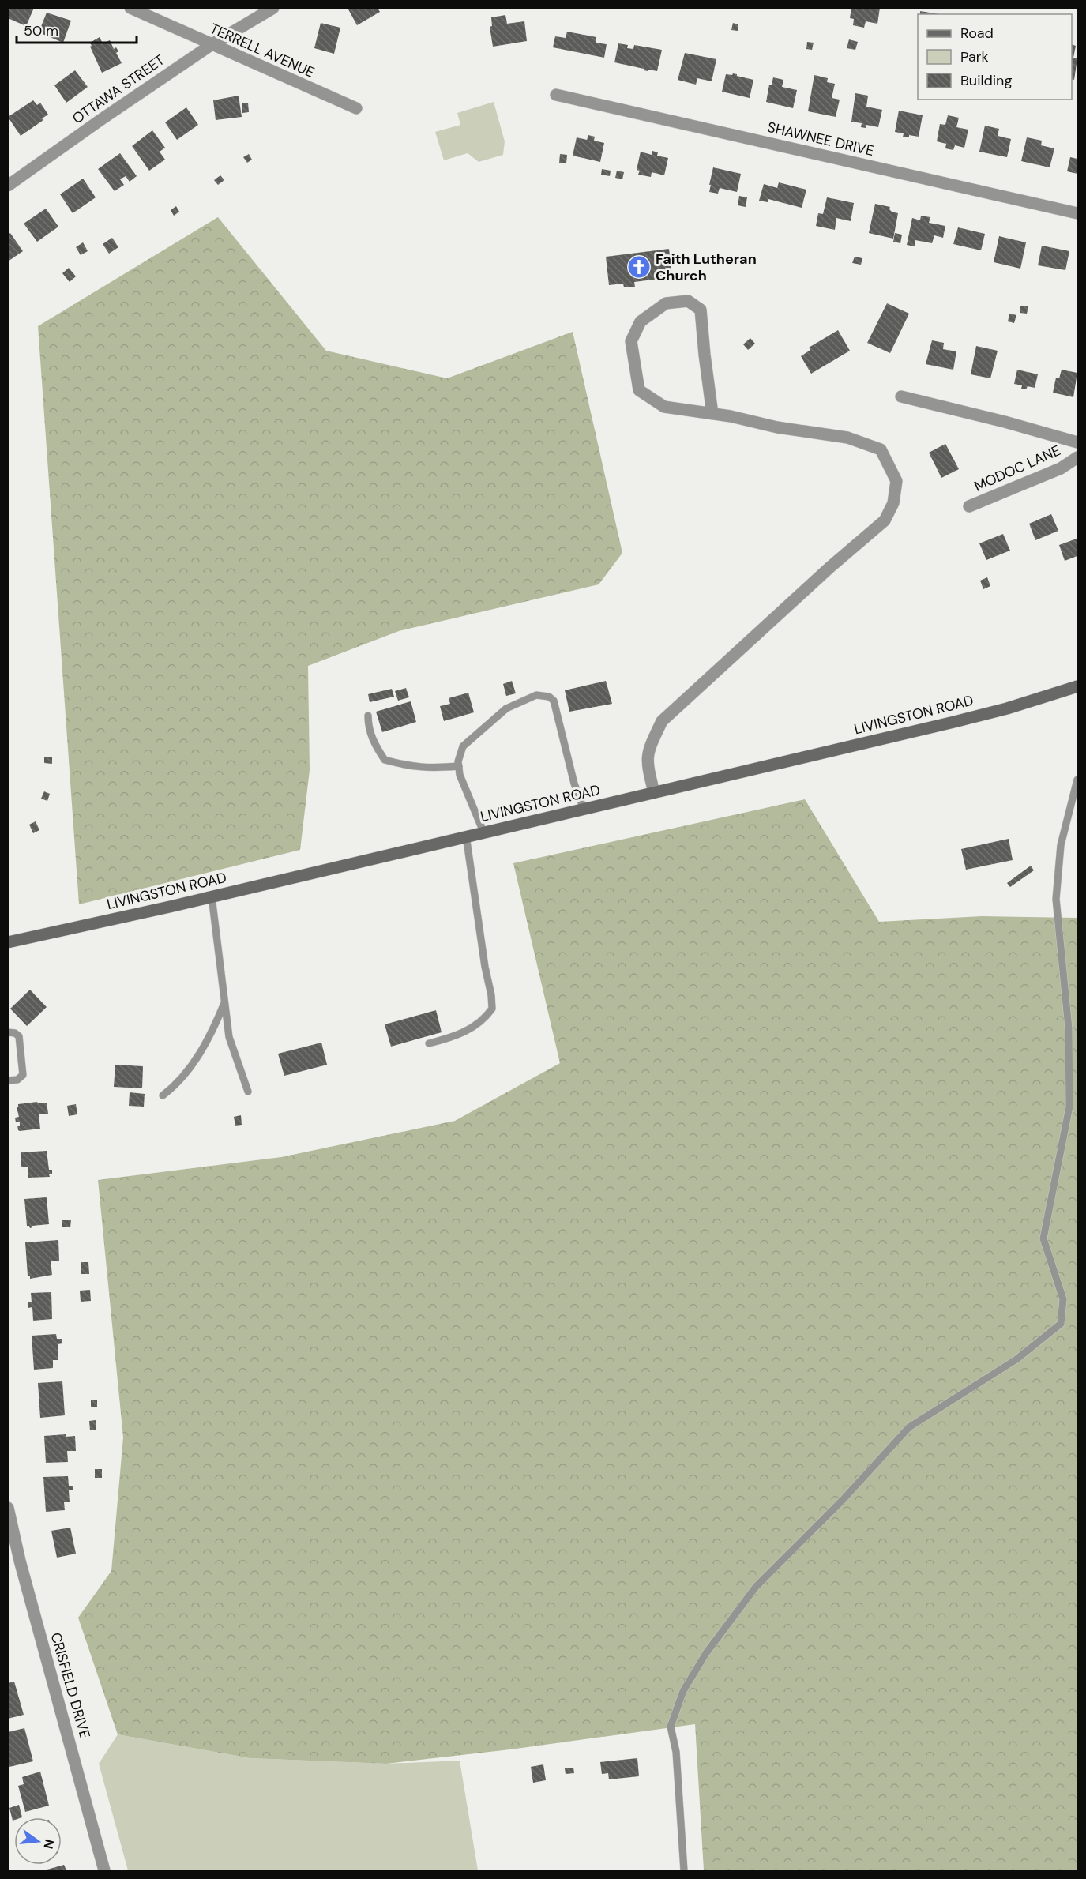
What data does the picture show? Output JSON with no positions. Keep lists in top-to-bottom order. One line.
{"streets":{"main road":["LIVINGSTON ROAD"],"street":["TERRELL AVENUE","OTTAWA STREET","SHAWNEE DRIVE","MODOC LANE","CRISFIELD DRIVE"]},"crossings":[["TERRELL AVENUE","OTTAWA STREET"]],"places":{"church":["Faith Lutheran Church"]},"legend":["Road","Park","Building"],"scale_bar":"50 m","north":"right"}
